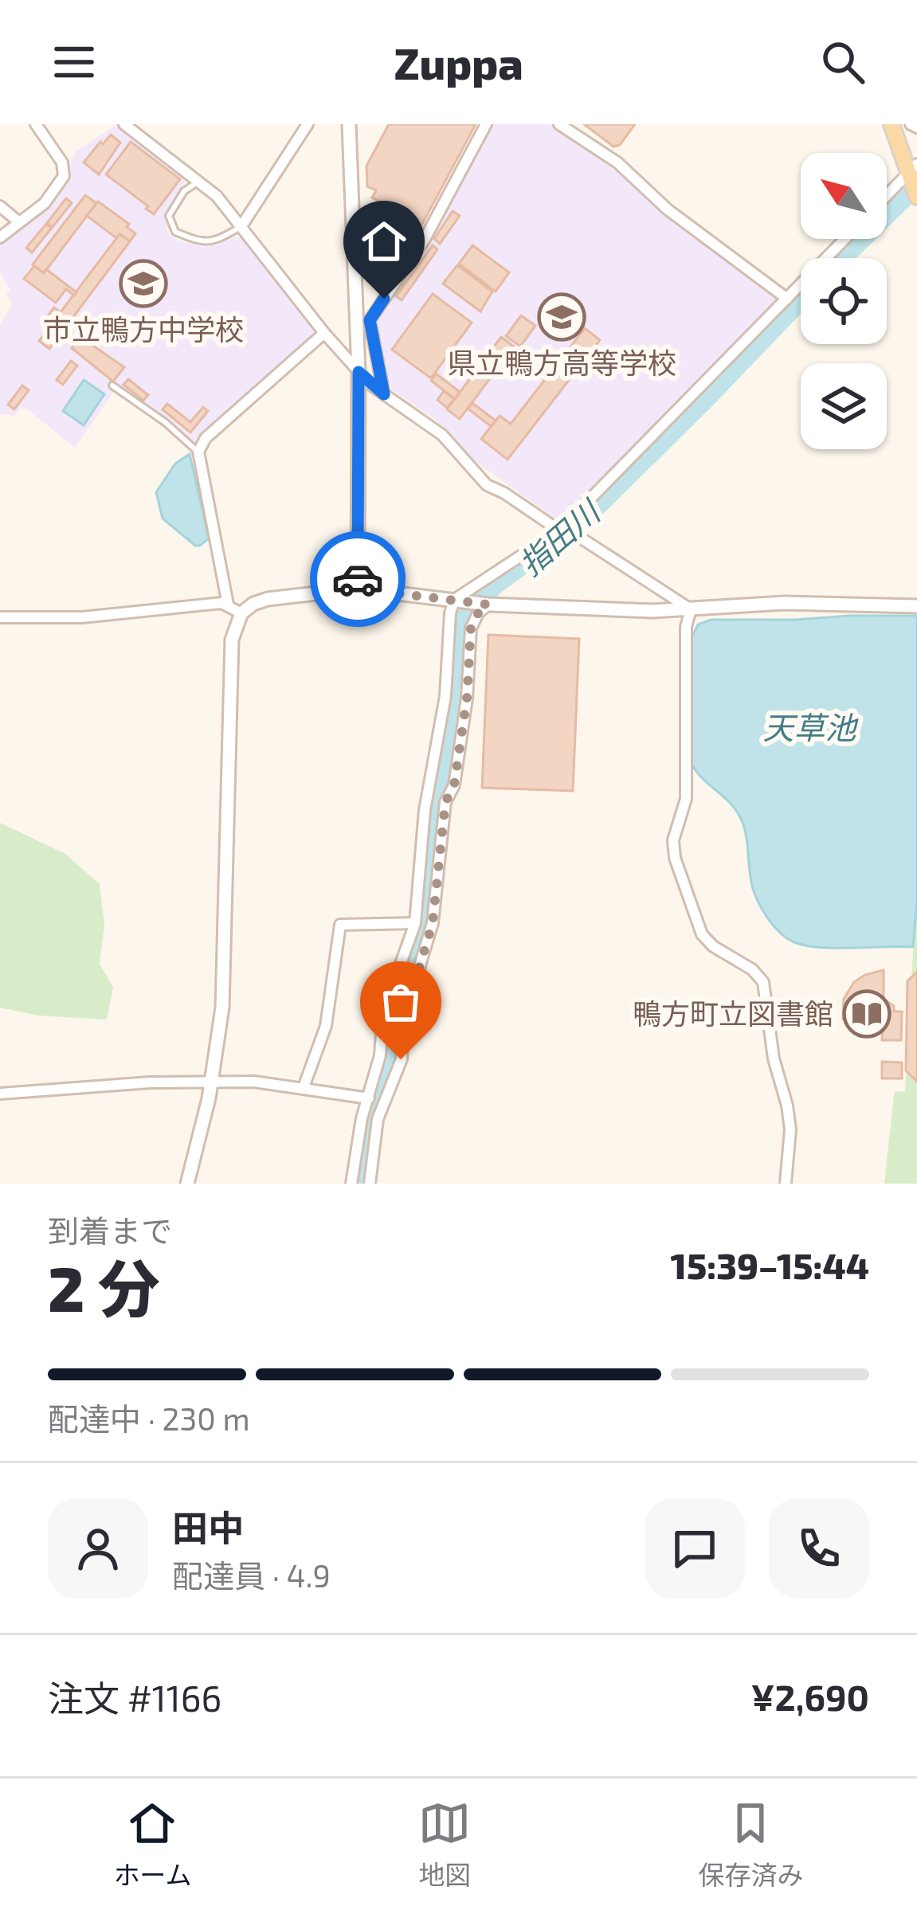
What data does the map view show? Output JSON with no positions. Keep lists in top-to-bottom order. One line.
{"water":["指田川","天草池"],"places":{"school or university":["市立鴨方中学校","県立鴨方高等学校"],"library":["鴨方町立図書館"]},"north":"top left","page":{"header":"Zuppa","heading":["2 分","到着まで","15:39–15:44"],"panel":["田中","配達員 · 4.9","注文 #1166","¥2,690"],"bar":"配達中 · 230 m","tabs":["ホーム","地図","保存済み"]}}
